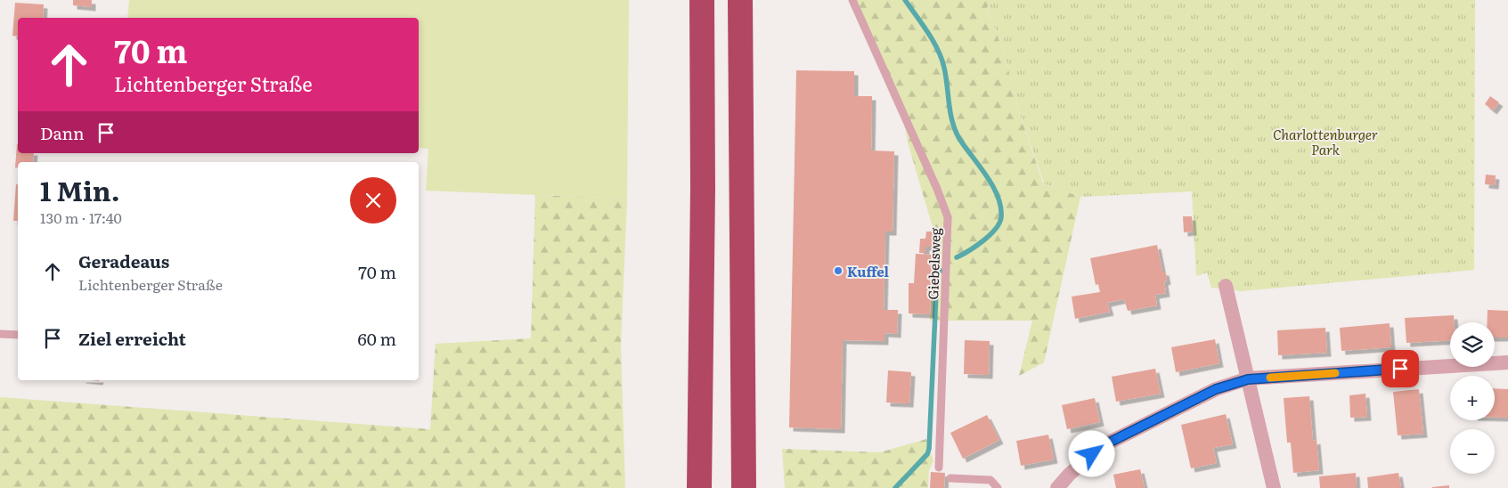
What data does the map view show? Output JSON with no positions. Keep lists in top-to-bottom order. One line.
{"streets":{"lane":["Giebelsweg"]},"parks":["Charlottenburger Park"],"places":["Kuffel"],"page":{"turn":["70 m","Lichtenberger Straße"],"then":"Dann","heading":["1 Min.","130 m · 17:40"],"list":[{"name":"Geradeaus","note":"Lichtenberger Straße","value":"70 m"},{"name":"Ziel erreicht","value":"60 m"}],"map_buttons":["+","−"]}}
